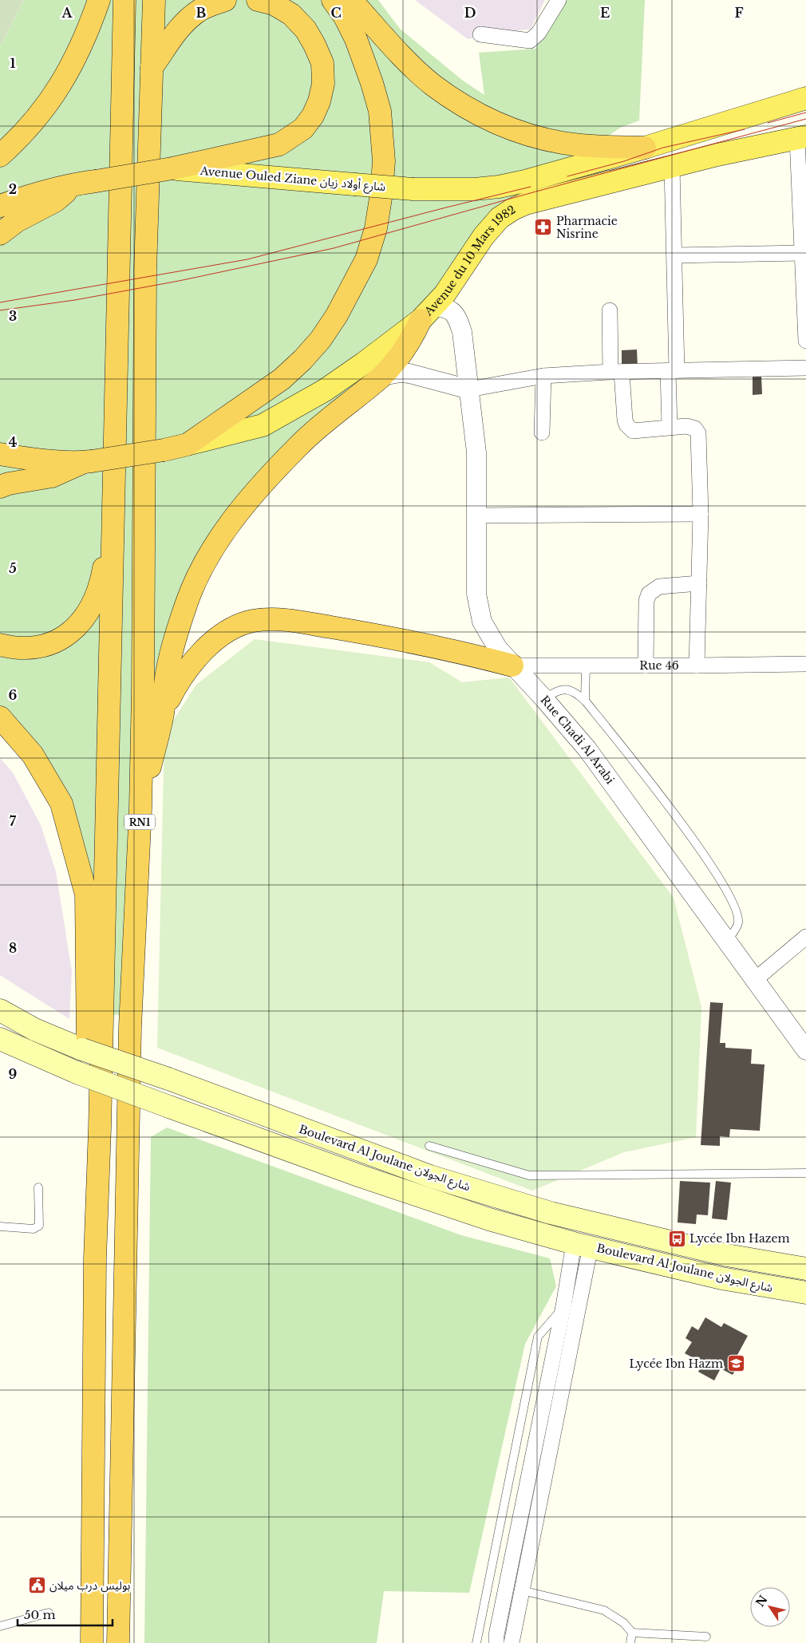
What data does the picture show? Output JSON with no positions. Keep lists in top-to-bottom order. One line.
{"streets":{"highway":["Avenue du 10 Mars 1982","RN1"],"main road":["Avenue Ouled Ziane شارع أولاد زيان","Boulevard Al Joulane شارع الجولان"],"street":["Rue 46","Rue Chadi Al Arabi"]},"crossings":[["Avenue du 10 Mars 1982","Rue Chadi Al Arabi"],["Rue 46","Rue Chadi Al Arabi"]],"places":{"pharmacy":["Pharmacie Nisrine"],"bus stop":["Lycée Ibn Hazem"],"school or university":["Lycée Ibn Hazm"],"public building":["بوليس درب ميلان"]},"scale_bar":"50 m","north":"top left","grid":{"columns":["A","B","C","D","E","F"],"rows":["1","2","3","4","5","6","7","8","9"]}}
